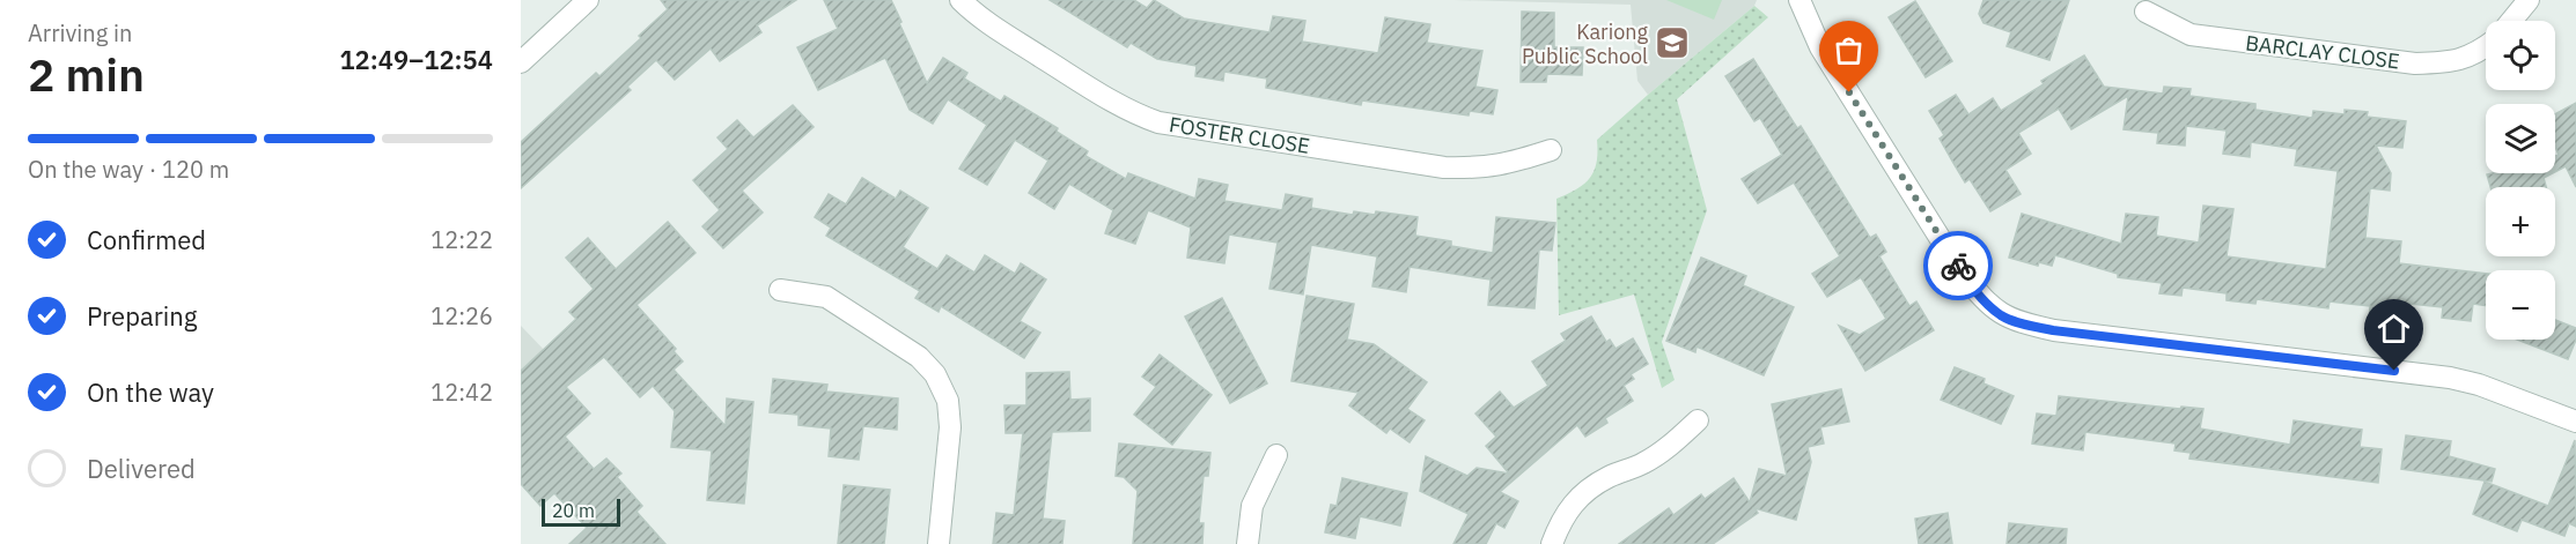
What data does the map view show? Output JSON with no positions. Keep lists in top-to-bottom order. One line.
{"streets":{"street":["BARCLAY CLOSE","FOSTER CLOSE"]},"places":{"school or university":["Kariong Public School"]},"scale_bar":"20 m","page":{"heading":["2 min","Arriving in","12:49–12:54"],"map_buttons":["+","−"],"bar":"On the way · 120 m","list":[["Confirmed","12:22"],["Preparing","12:26"],["On the way","12:42"],"Delivered"],"scale":"20 m"}}
